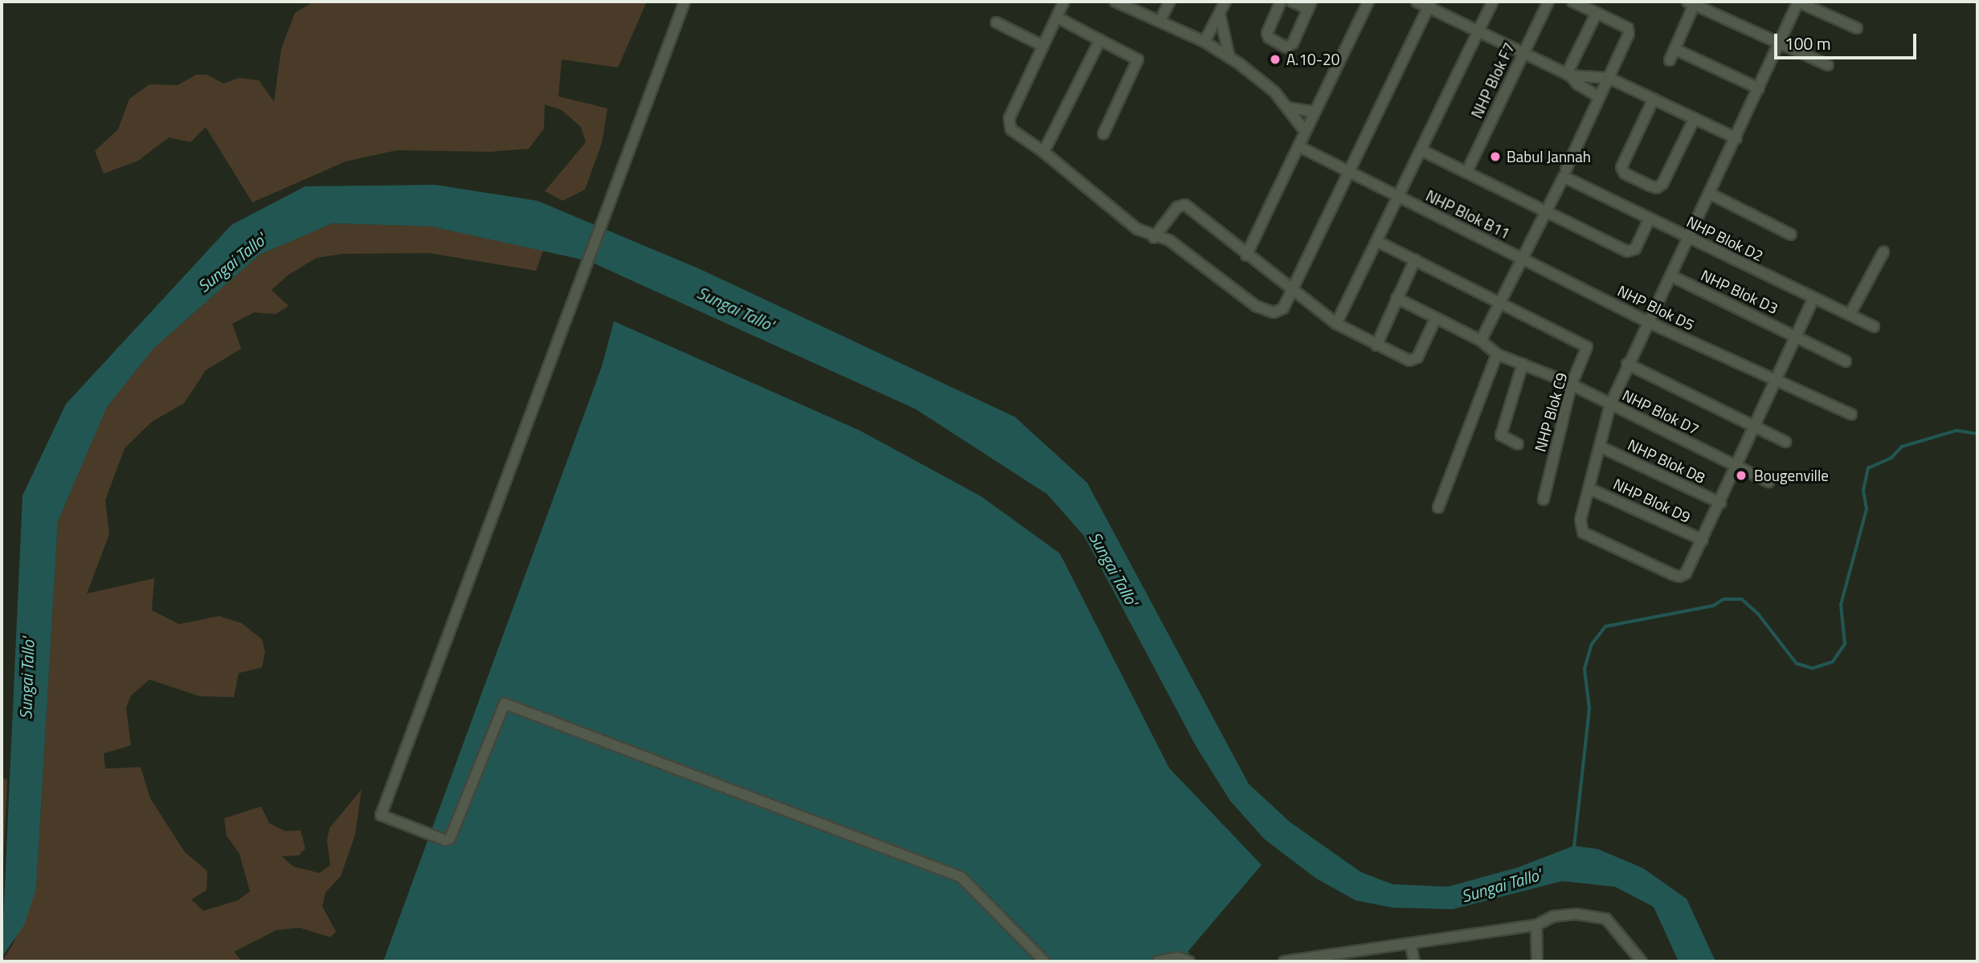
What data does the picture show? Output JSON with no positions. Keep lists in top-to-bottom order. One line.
{"streets":{"street":["NHP Blok F7","NHP Blok B11","NHP Blok D2","NHP Blok D3","NHP Blok D5","NHP Blok C9","NHP Blok D7","NHP Blok D8","NHP Blok D9"]},"crossings":[["NHP Blok B11","NHP Blok D5"],["NHP Blok C9","NHP Blok D7"]],"water":["Sungai Tallo'"],"places":["A.10-20","Babul Jannah","Bougenville"],"scale_bar":"100 m"}
